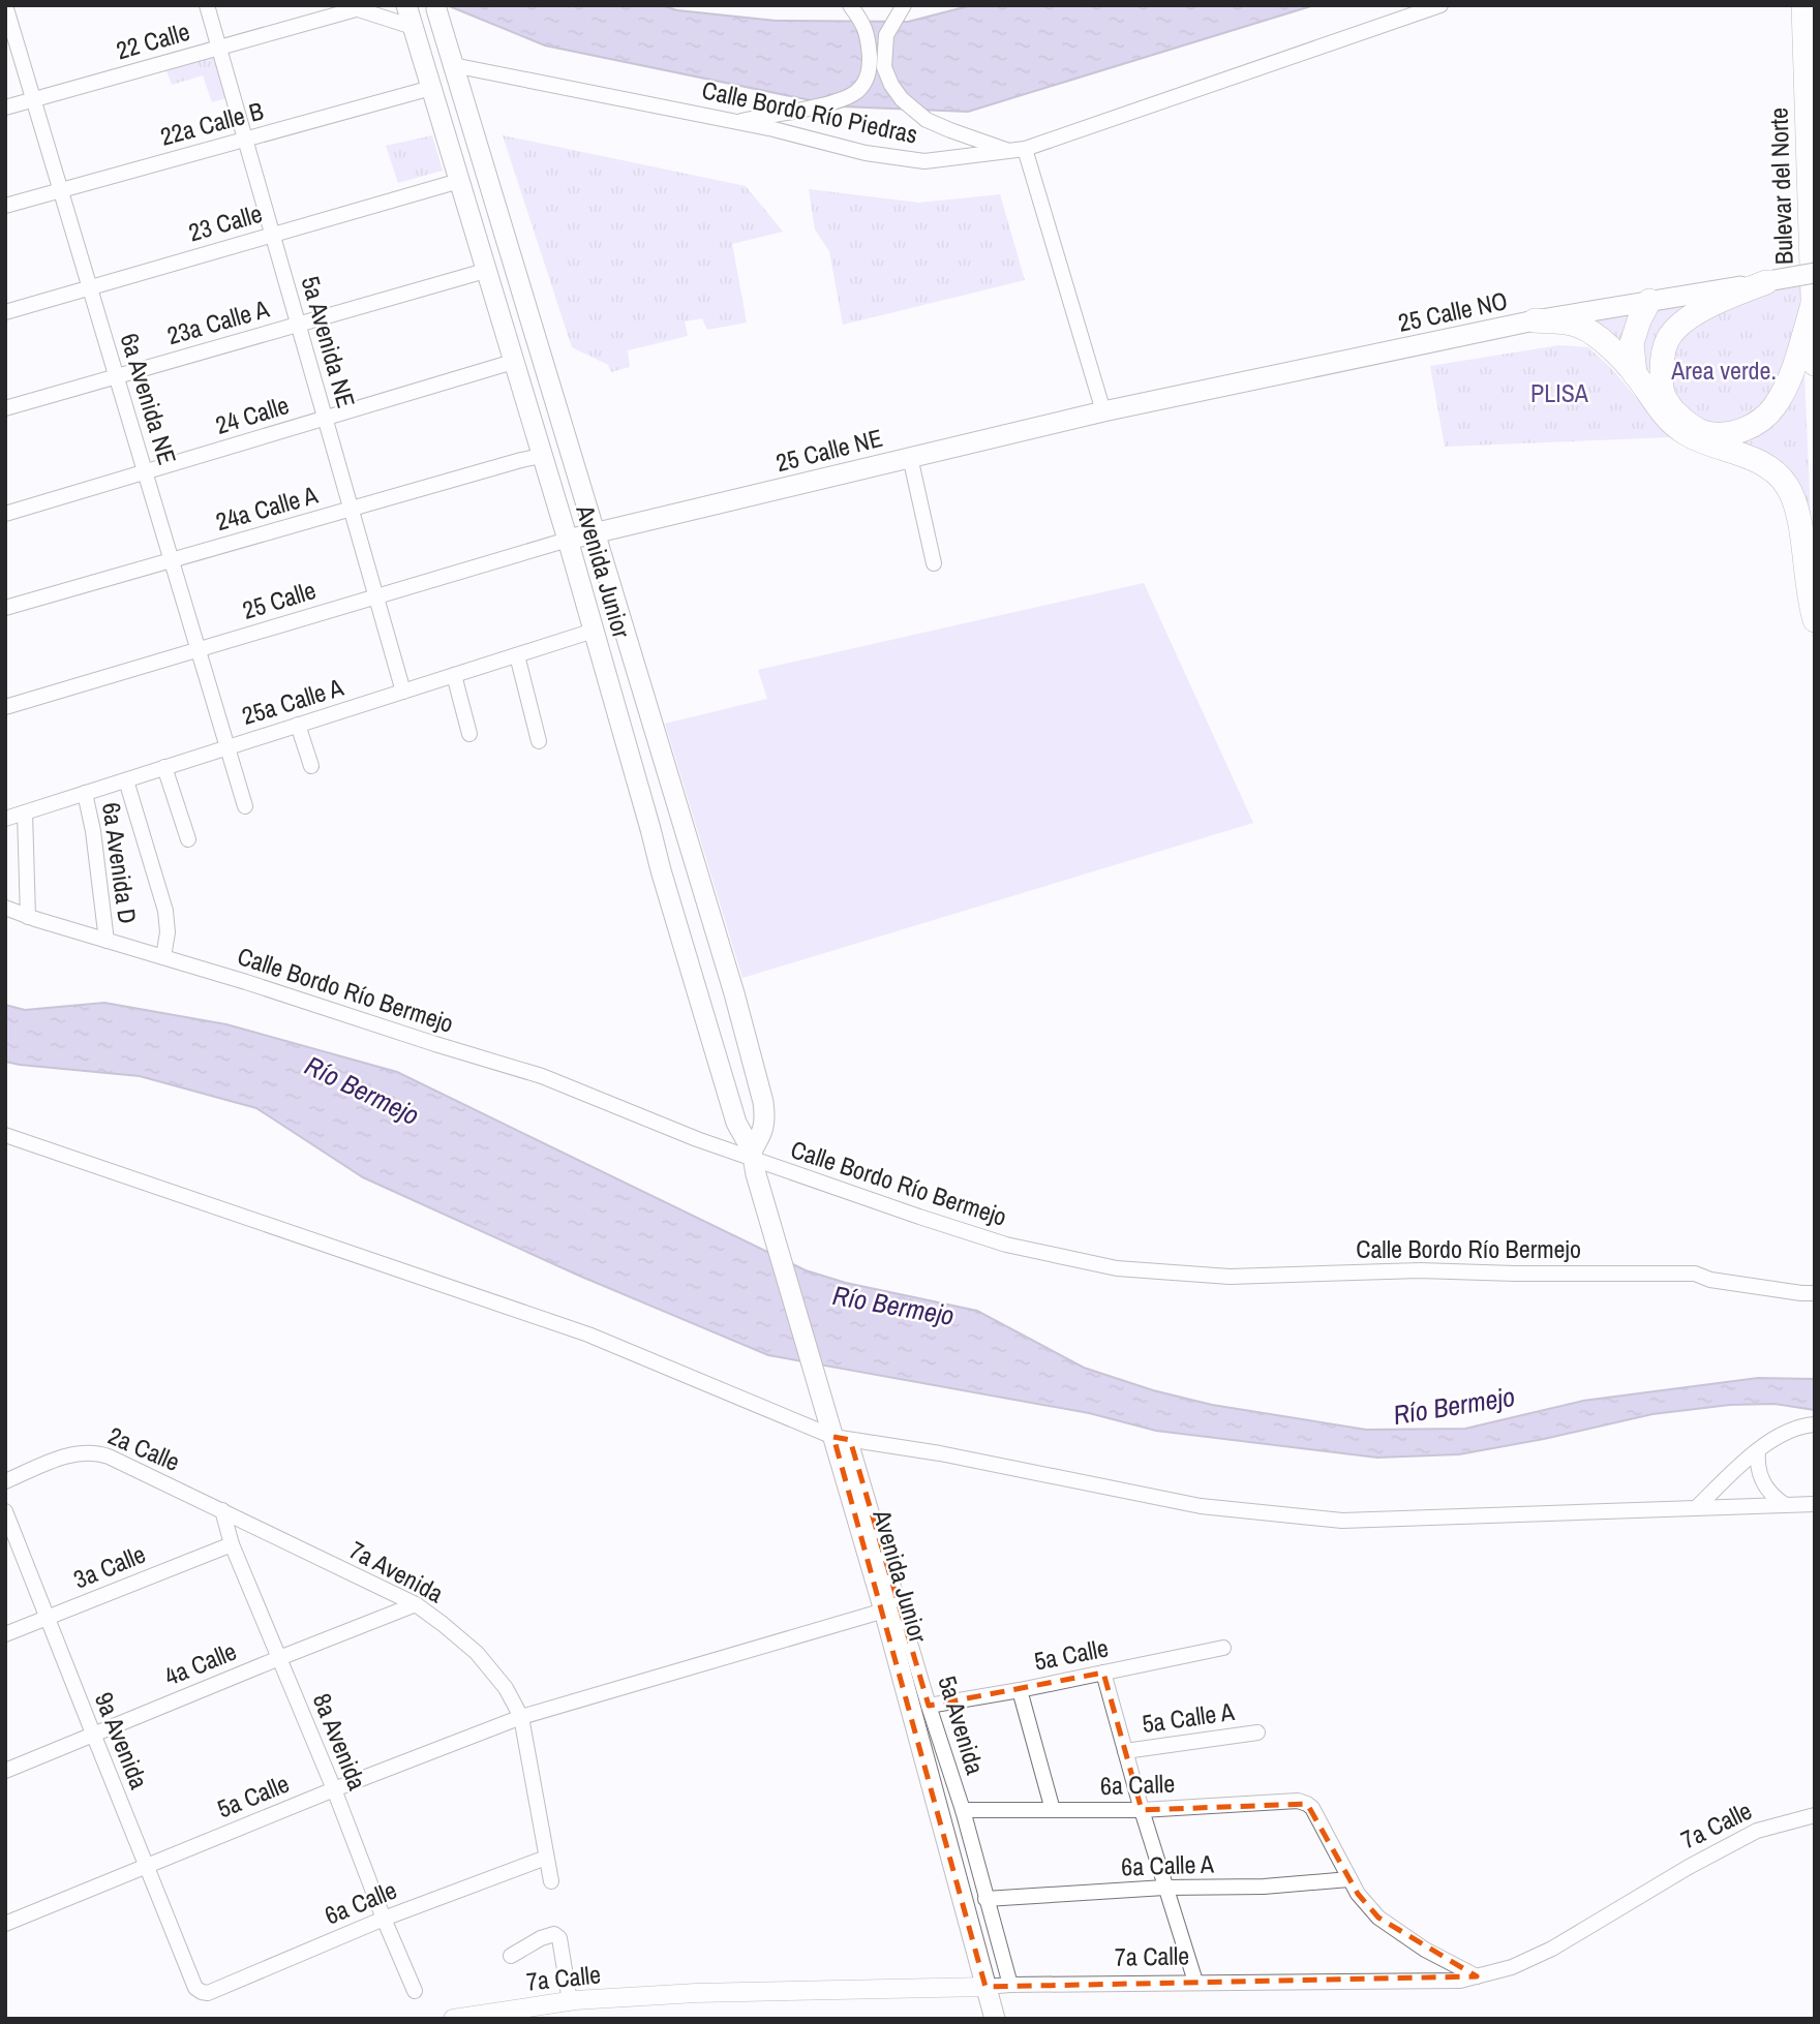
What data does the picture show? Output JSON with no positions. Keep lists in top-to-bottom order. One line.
{"streets":{"highway":["Bulevar del Norte"],"main road":["25 Calle NO","25 Calle NE","Avenida Junior"],"street":["22 Calle","Calle Bordo Río Piedras","22a Calle B","23 Calle","23a Calle A","5a Avenida NE","6a Avenida NE","24 Calle","24a Calle A","25 Calle","25a Calle A","6a Avenida D","Calle Bordo Río Bermejo","2a Calle","3a Calle","7a Avenida","5a Calle","4a Calle","5a Calle A","5a Avenida","9a Avenida","8a Avenida","6a Calle","7a Calle","6a Calle A"]},"crossings":[["22 Calle","5a Avenida NE"],["22 Calle","6a Avenida NE"],["Calle Bordo Río Piedras","Avenida Junior"],["22a Calle B","5a Avenida NE"],["22a Calle B","6a Avenida NE"],["22a Calle B","Avenida Junior"],["23 Calle","5a Avenida NE"],["23 Calle","6a Avenida NE"],["23 Calle","Avenida Junior"],["25 Calle NO","25 Calle NE"],["23a Calle A","5a Avenida NE"],["23a Calle A","6a Avenida NE"],["23a Calle A","Avenida Junior"],["5a Avenida NE","24 Calle"],["5a Avenida NE","24a Calle A"],["5a Avenida NE","25 Calle"],["5a Avenida NE","25a Calle A"],["6a Avenida NE","24 Calle"],["6a Avenida NE","24a Calle A"],["6a Avenida NE","25 Calle"],["6a Avenida NE","25a Calle A"],["24 Calle","Avenida Junior"],["25 Calle NE","Avenida Junior"],["25 Calle NE","25 Calle"],["24a Calle A","Avenida Junior"],["Avenida Junior","25 Calle"],["Avenida Junior","25a Calle A"],["Avenida Junior","Calle Bordo Río Bermejo"],["Avenida Junior","5a Calle"],["Avenida Junior","5a Avenida"],["Avenida Junior","7a Calle"],["25a Calle A","6a Avenida D"],["6a Avenida D","Calle Bordo Río Bermejo"],["2a Calle","7a Avenida"],["2a Calle","8a Avenida"],["3a Calle","9a Avenida"],["3a Calle","8a Avenida"],["7a Avenida","5a Calle"],["7a Avenida","4a Calle"],["7a Avenida","8a Avenida"],["7a Avenida","6a Calle"],["5a Calle","5a Avenida"],["5a Calle","9a Avenida"],["5a Calle","8a Avenida"],["4a Calle","9a Avenida"],["4a Calle","8a Avenida"],["5a Avenida","6a Calle"],["5a Avenida","7a Calle"],["5a Avenida","6a Calle A"],["9a Avenida","6a Calle"],["8a Avenida","6a Calle"],["6a Calle","6a Calle A"]],"water":["Río Bermejo"],"parks":["Area verde.","PLISA"]}
